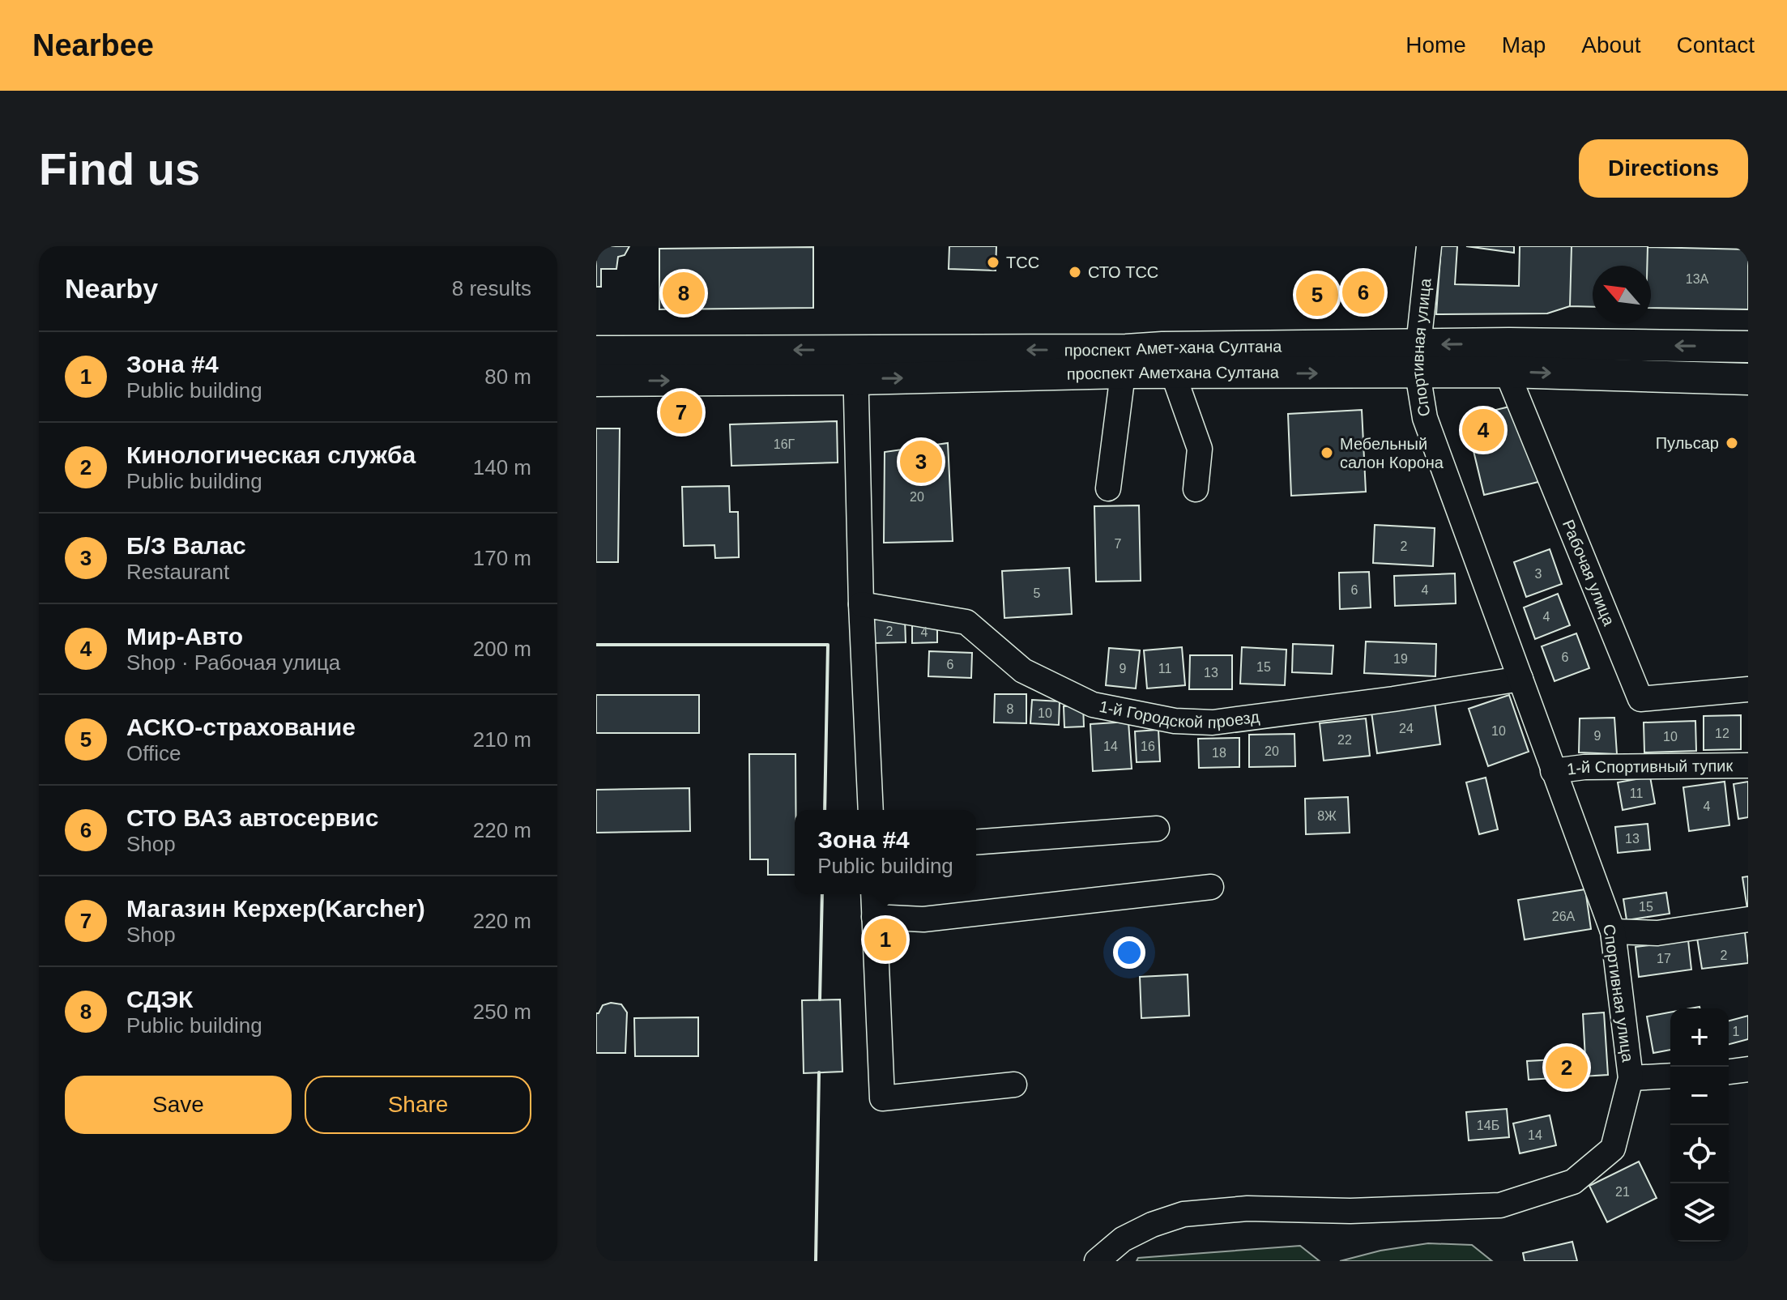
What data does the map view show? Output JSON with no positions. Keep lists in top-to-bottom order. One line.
{"streets":{"main road":["проспект Аметхана Султана"],"street":["Спортивная улица","Рабочая улица","1-й Городской проезд","1-й Спортивный тупик"]},"crossings":[["Спортивная улица","проспект Аметхана Султана"],["Спортивная улица","1-й Городской проезд"],["Спортивная улица","1-й Спортивный тупик"],["проспект Аметхана Султана","Рабочая улица"]],"places":["ТСС","СТО ТСС","Пульсар","Мебельный салон Корона"],"house_numbers":["13А","16Г","20","7","2","3","6","4","5","4","2","4","6","19","6","15","9","11","13","8","10","24","10","12","9","10","22","14","16","20","18","11","4","8Ж","13","15","26А","2","17","1","14Б","14","21"],"north":"top left","page":{"header":"Nearbee","nav":["Home","Map","About","Contact"],"buttons":["Directions",["Save","Share"]],"title":"Find us","heading":["Nearby","8 results"],"pins":["6","8","5","7","4","3","1","2"],"list":[{"mark":"1","name":"Зона #4","note":"Public building","value":"80 m"},{"mark":"2","name":"Кинологическая служба","note":"Public building","value":"140 m"},{"mark":"3","name":"Б/З Валас","note":"Restaurant","value":"170 m"},{"mark":"4","name":"Мир-Авто","note":"Shop · Рабочая улица","value":"200 m"},{"mark":"5","name":"АСКО-страхование","note":"Office","value":"210 m"},{"mark":"6","name":"СТО ВАЗ автосервис","note":"Shop","value":"220 m"},{"mark":"7","name":"Магазин Керхер(Karcher)","note":"Shop","value":"220 m"},{"mark":"8","name":"СДЭК","note":"Public building","value":"250 m"}],"popup":["Зона #4","Public building"],"map_buttons":["+","−"]}}
